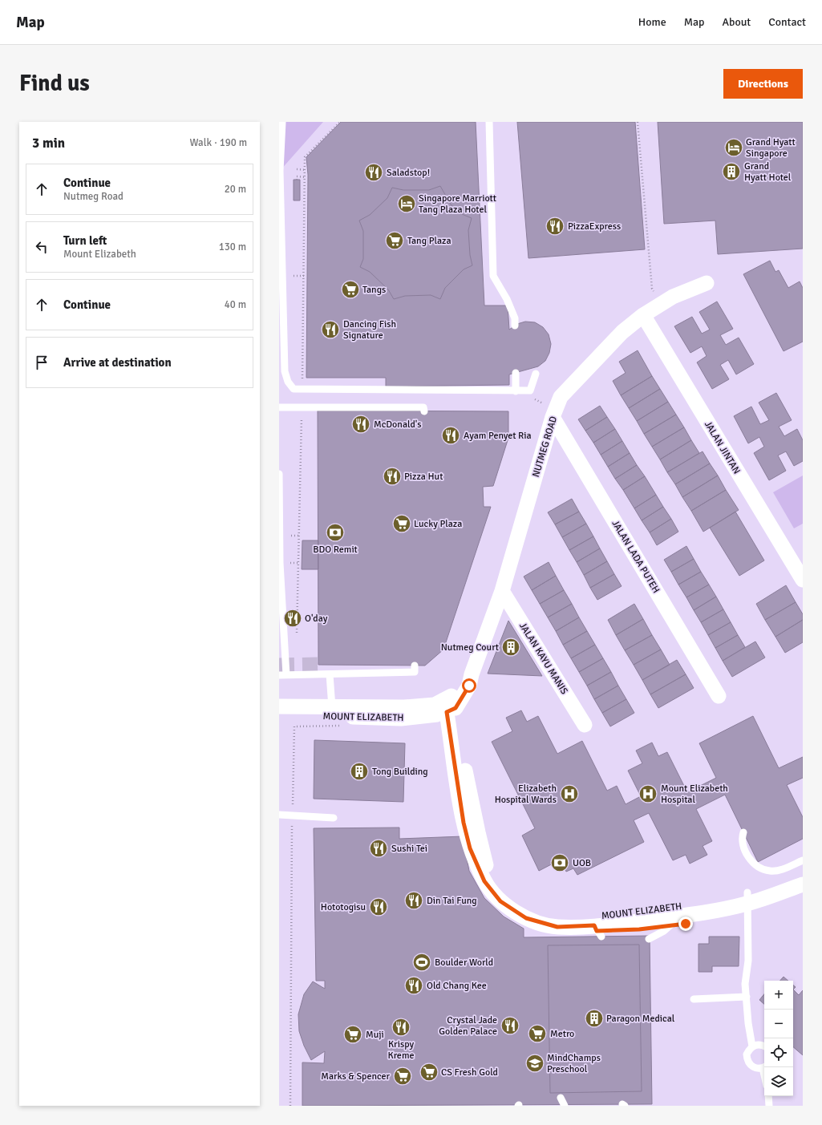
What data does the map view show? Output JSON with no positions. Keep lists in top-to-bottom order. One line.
{"streets":{"street":["NUTMEG ROAD","JALAN JINTAN","JALAN LADA PUTEH","JALAN KAYU MANIS","MOUNT ELIZABETH"]},"crossings":[["NUTMEG ROAD","JALAN JINTAN"],["NUTMEG ROAD","JALAN LADA PUTEH"],["NUTMEG ROAD","JALAN KAYU MANIS"],["NUTMEG ROAD","MOUNT ELIZABETH"]],"places":{"hotel":["Grand Hyatt Singapore","Singapore Marriott Tang Plaza Hotel"],"building":["Grand Hyatt Hotel","Nutmeg Court","Tong Building","Paragon Medical"],"restaurant":["Saladstop!","PizzaExpress","Dancing Fish Signature","McDonald's","Ayam Penyet Ria","Pizza Hut","O'day","Sushi Tei","Din Tai Fung","Hototogisu","Old Chang Kee","Crystal Jade Golden Palace","Krispy Kreme"],"supermarket":["Tang Plaza","Tangs","Lucky Plaza","Metro","Muji","CS Fresh Gold","Marks & Spencer"],"bank":["BDO Remit","UOB"],"hospital":["Elizabeth Hospital Wards","Mount Elizabeth Hospital"],"sports":["Boulder World"],"school or university":["MindChamps Preschool"]},"page":{"header":"Map","nav":["Home","Map","About","Contact"],"buttons":"Directions","title":"Find us","heading":["3 min","Walk · 190 m"],"list":[["Continue","Nutmeg Road","20 m"],["Turn left","Mount Elizabeth","130 m"],["Continue","40 m"],"Arrive at destination"],"map_buttons":["+","−"]}}
